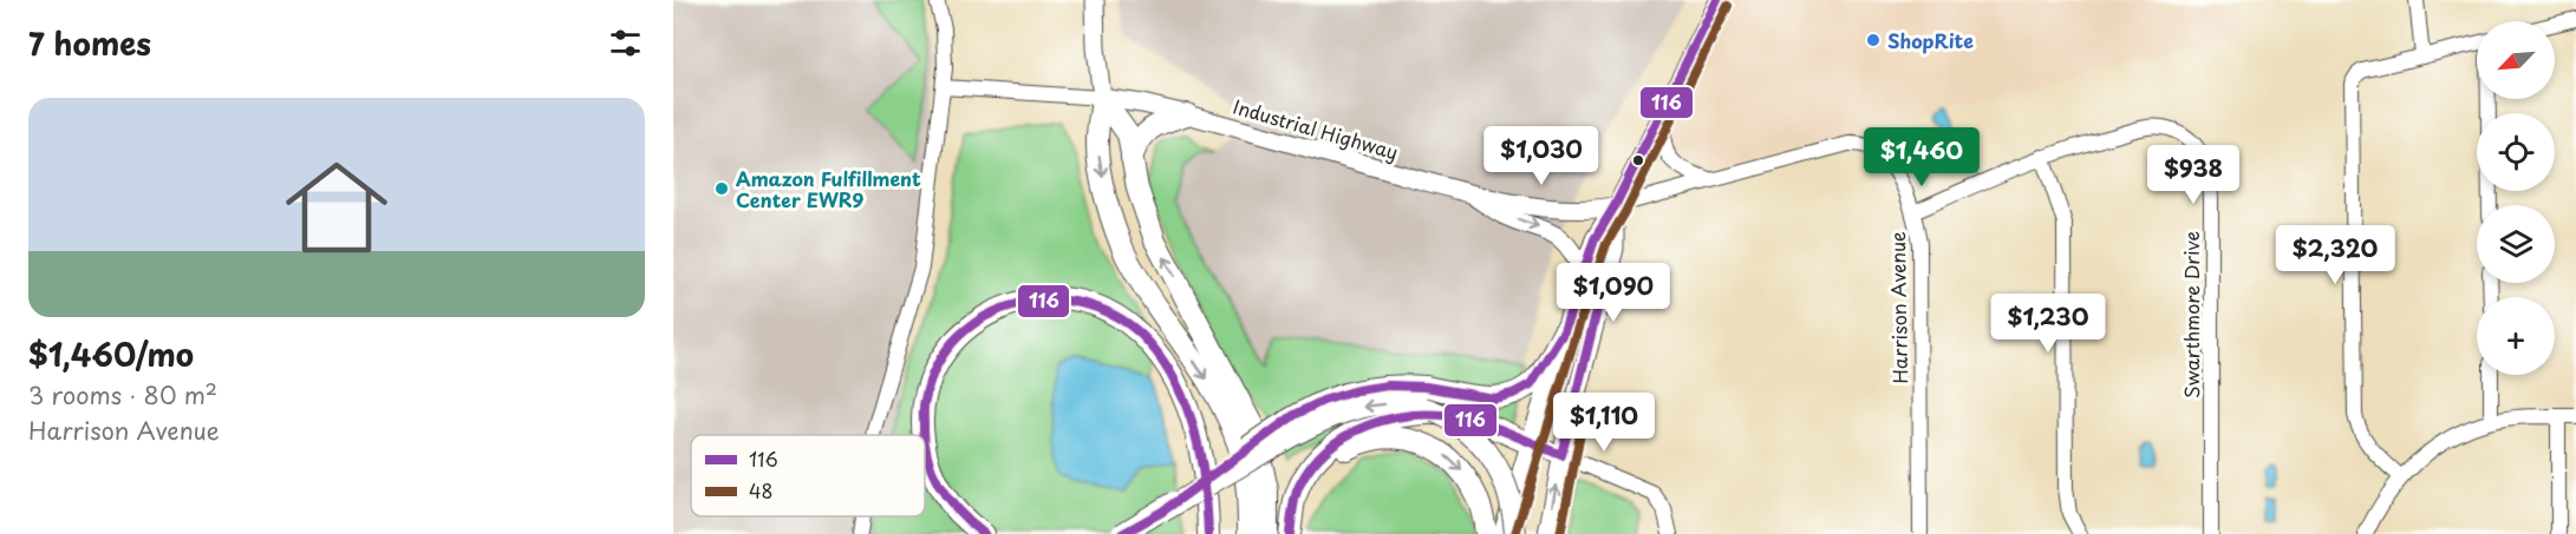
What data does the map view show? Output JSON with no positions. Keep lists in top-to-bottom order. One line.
{"streets":{"main road":["Industrial Highway"],"street":["Harrison Avenue","Swarthmore Drive"]},"crossings":[["Industrial Highway","Harrison Avenue"],["Harrison Avenue","Swarthmore Drive"]],"places":["ShopRite","Amazon Fulfillment Center EWR9"],"lines":["transit line 116","transit line 48"],"legend":["116","48"],"north":"bottom left","page":{"heading":"7 homes","map_buttons":"+","list":[{"name":"$1,460/mo","note":"3 rooms · 80 m² · Harrison Avenue"}],"price":["$1,030","$1,460","$938","$2,320","$1,090","$1,230","$1,110"]}}
